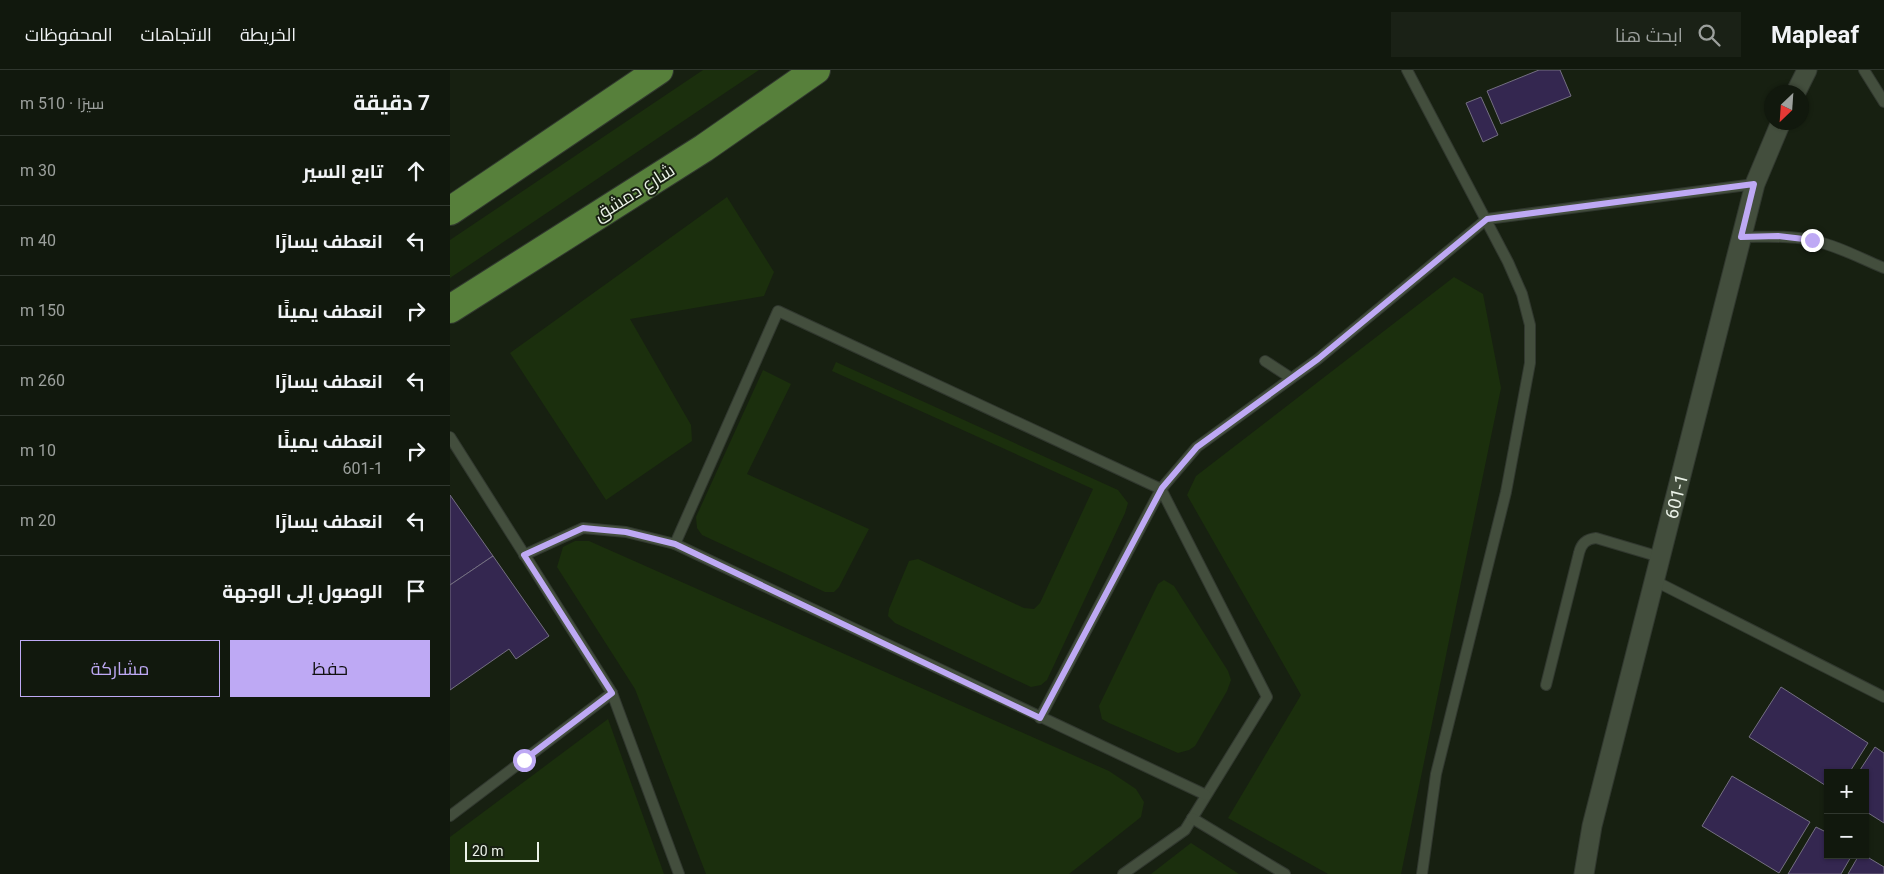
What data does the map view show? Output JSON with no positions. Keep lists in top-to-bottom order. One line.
{"streets":{"main road":["شارع دمشق"],"street":["601-1"]},"scale_bar":"20 m","north":"bottom left","page":{"header":"Mapleaf","search":"ابحث هنا","nav":["الخريطة","الاتجاهات","المحفوظات"],"heading":["7 دقيقة","سيرًا · 510 m"],"list":[["تابع السير","30 m"],["انعطف يسارًا","40 m"],["انعطف يمينًا","150 m"],["انعطف يسارًا","260 m"],["انعطف يمينًا","601-1","10 m"],["انعطف يسارًا","20 m"],"الوصول إلى الوجهة"],"buttons":["حفظ","مشاركة"],"map_buttons":["+","−"],"scale":"20 m"}}
